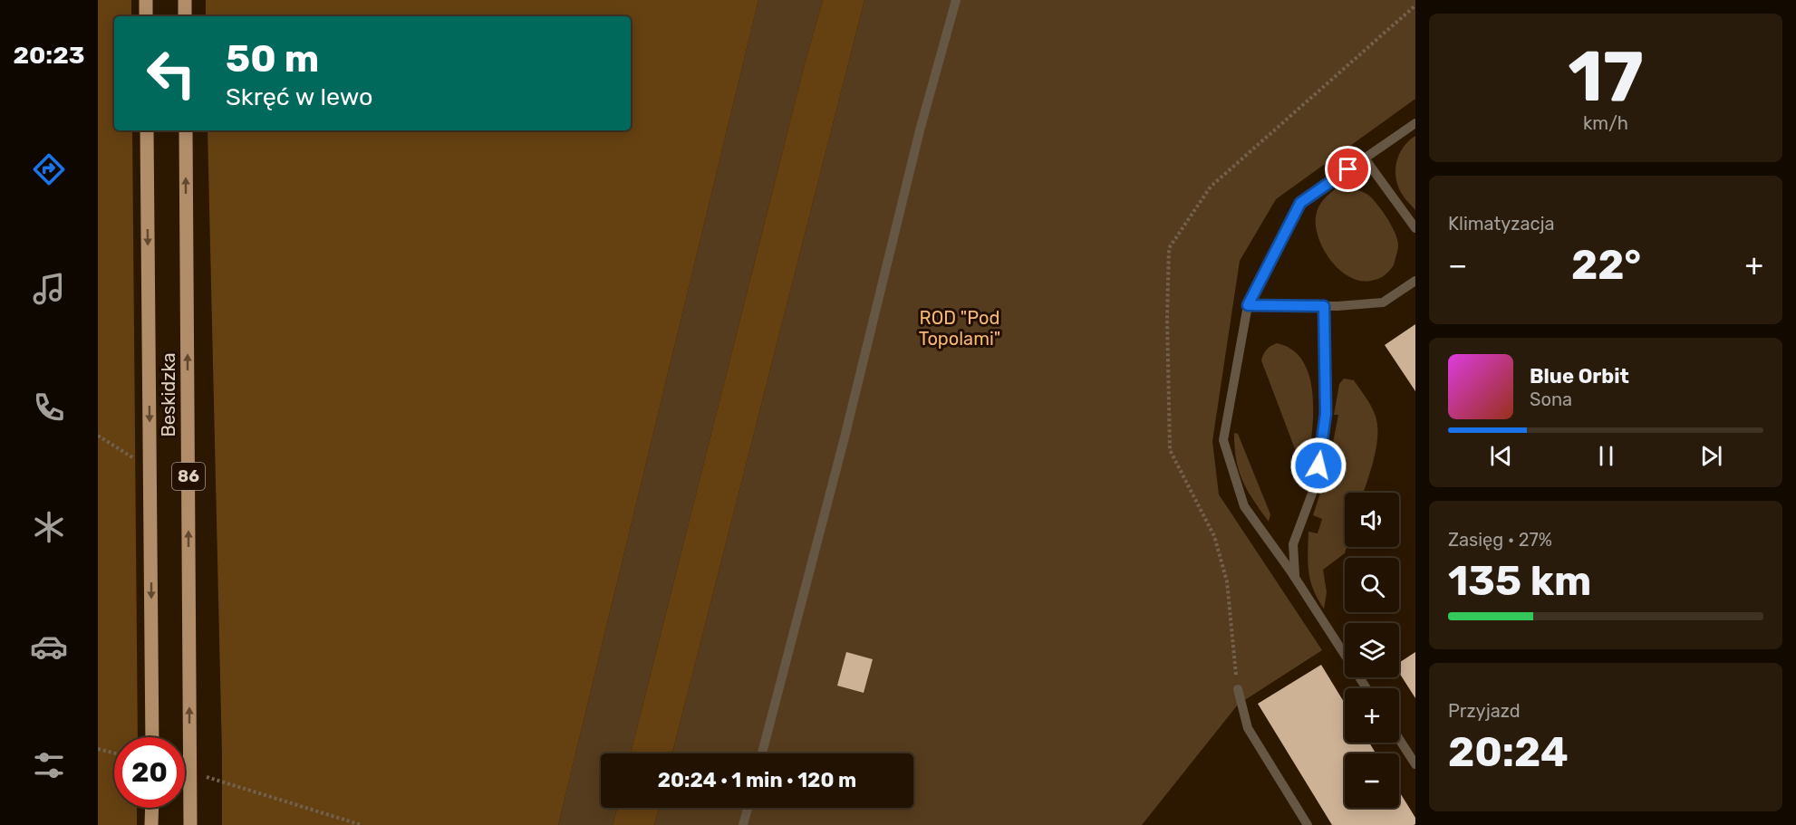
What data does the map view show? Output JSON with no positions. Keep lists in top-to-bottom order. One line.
{"streets":{"main road":["Beskidzka","86"]},"parks":["ROD \"Pod Topolami\""],"page":{"tabs":"20:23","tile":[["17","km/h"],"Klimatyzacja",["Zasięg · 27%","135 km"],["Przyjazd","20:24"]],"turn":["50 m","Skręć w lewo"],"heat":["−","22°","+"],"song":["Blue Orbit","Sona"],"map_buttons":["+","−"],"limit":"20","trip":"20:24 · 1 min · 120 m"}}
